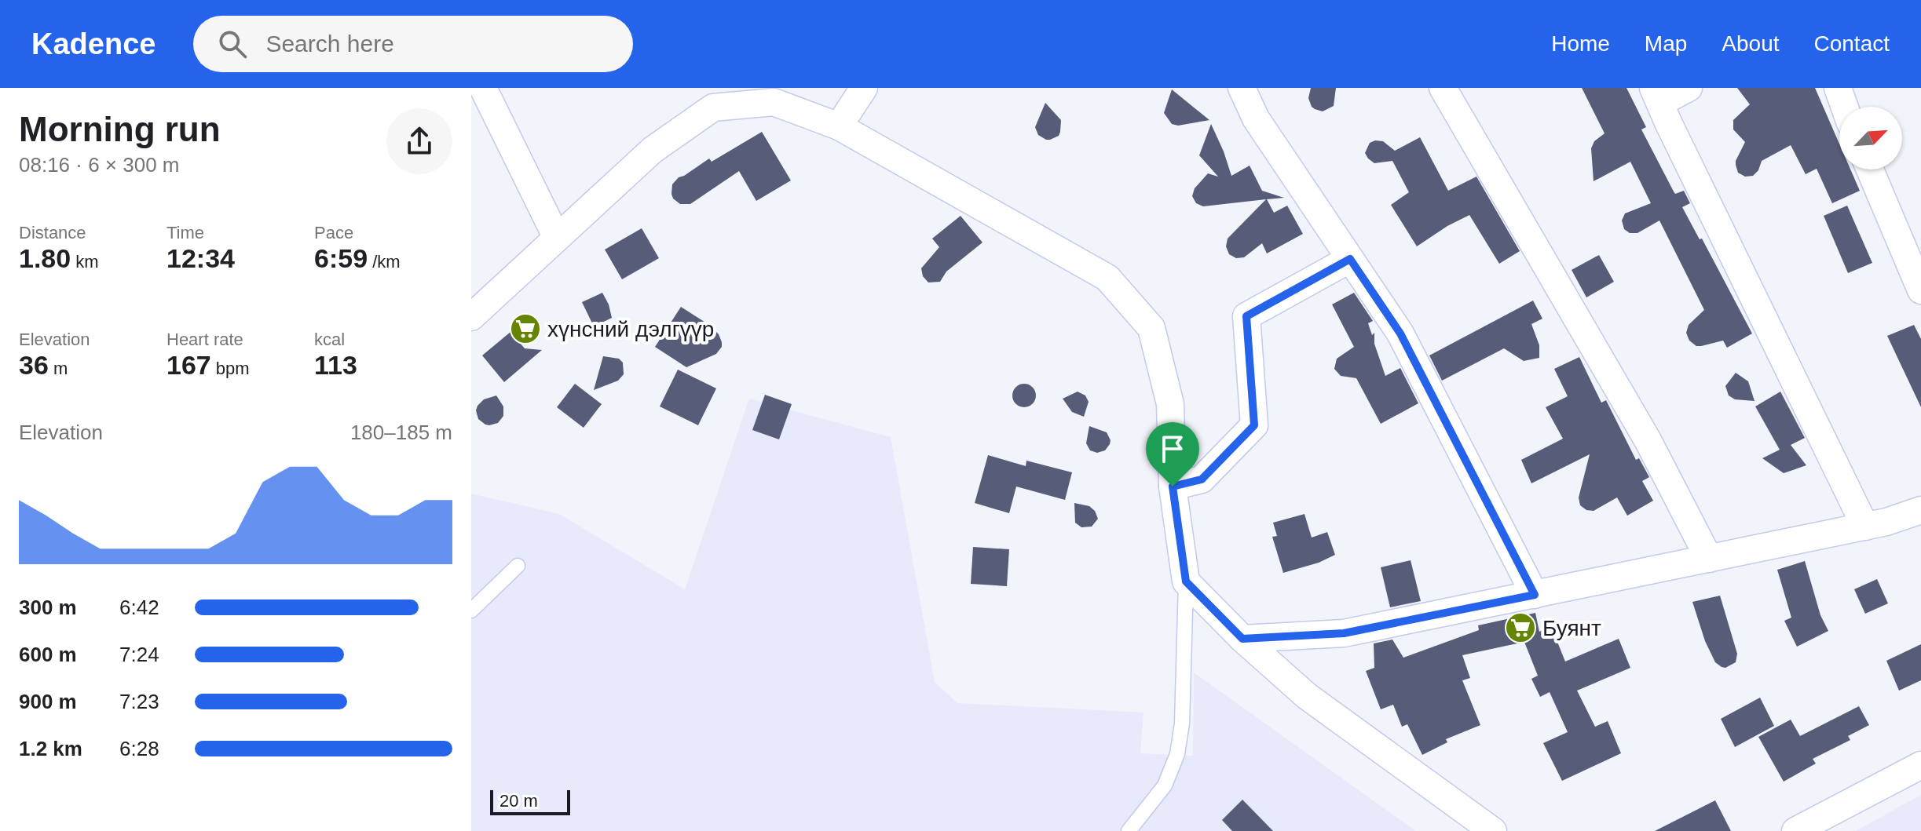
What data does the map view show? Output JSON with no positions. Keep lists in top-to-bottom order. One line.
{"places":{"supermarket":["хүнсний дэлгүүр","Буянт"]},"scale_bar":"20 m","north":"top right","page":{"header":"Kadence","search":"Search here","nav":["Home","Map","About","Contact"],"heading":["Morning run","08:16 · 6 × 300 m"],"stats":[["Distance","1.80 km"],["Time","12:34"],["Pace","6:59 /km"],["Elevation","36 m"],["Heart rate","167 bpm"],["kcal","113"]],"chart":["Elevation","180–185 m"],"list":[{"name":"300 m","note":"6:42"},{"name":"600 m","note":"7:24"},{"name":"900 m","note":"7:23"},{"name":"1.2 km","note":"6:28"}],"scale":"20 m"}}
